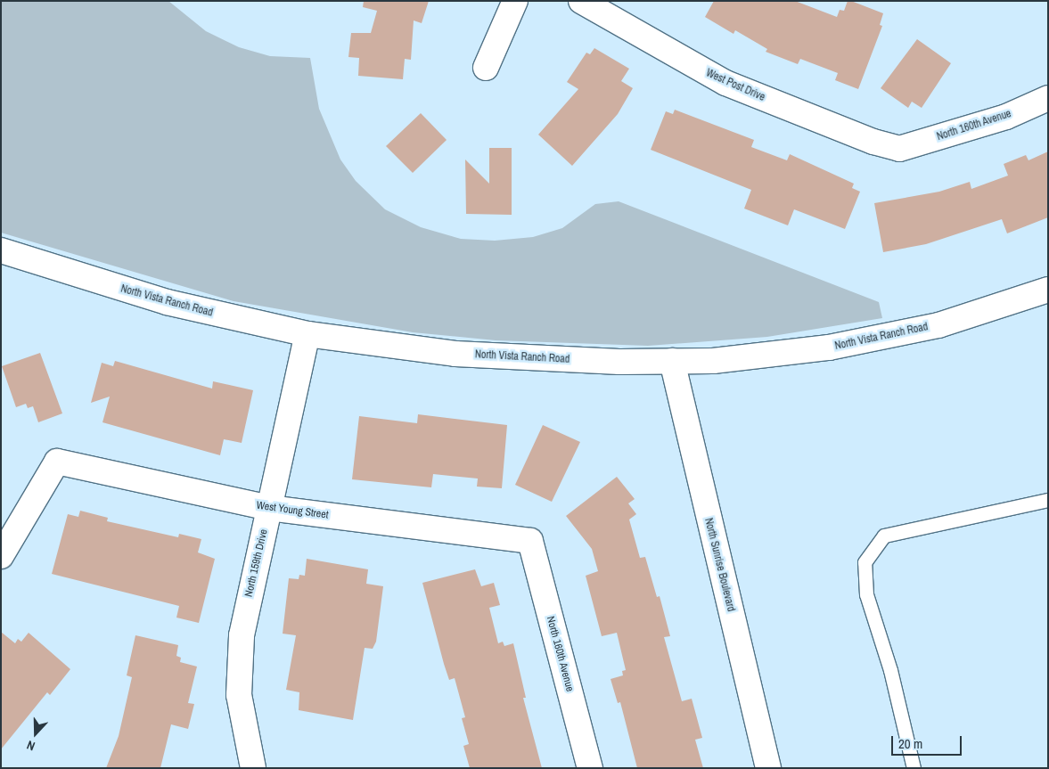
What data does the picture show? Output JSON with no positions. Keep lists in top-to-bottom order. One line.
{"streets":{"street":["West Post Drive","North 160th Avenue","North Vista Ranch Road","West Young Street","North 159th Drive","North Sunrise Boulevard"]},"crossings":[["West Post Drive","North 160th Avenue"],["North 160th Avenue","West Young Street"],["North Vista Ranch Road","North 159th Drive"],["North Vista Ranch Road","North Sunrise Boulevard"],["West Young Street","North 159th Drive"]],"scale_bar":"20 m","north":"bottom"}
